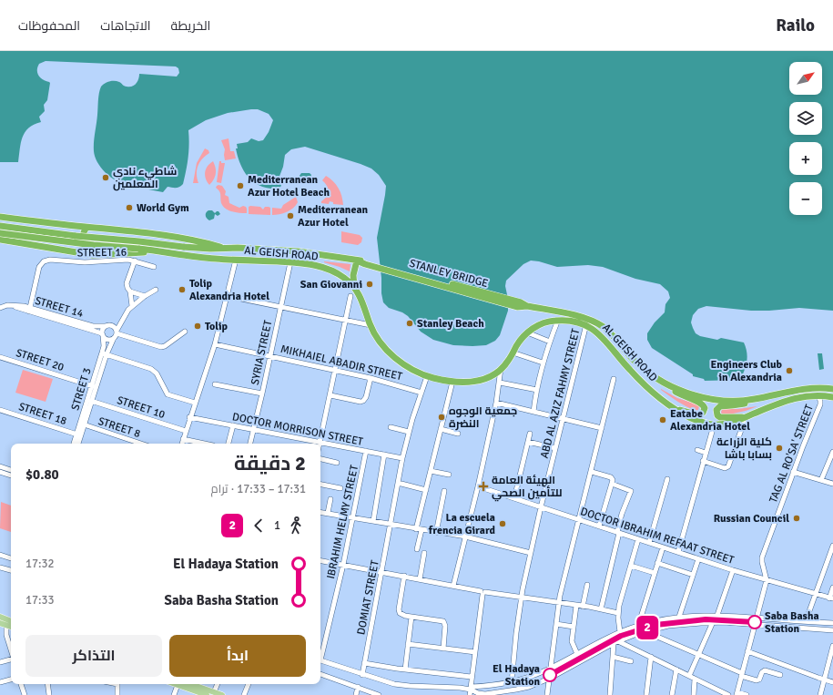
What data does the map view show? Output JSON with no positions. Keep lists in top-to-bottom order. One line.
{"streets":{"highway":["AL GEISH ROAD","STANLEY BRIDGE"],"street":["STREET 16","STREET 14","SYRIA STREET","STREET 20","MIKHAIEL ABADIR STREET","STREET 3","ABD AL AZIZ FAHMY STREET","STREET 10","STREET 18","STREET 8","DOCTOR MORRISON STREET","TAG AL RO'SA' STREET","IBRAHIM HELMY STREET","DOCTOR IBRAHIM REFAAT STREET","DOMIAT STREET"]},"crossings":[["STREET 16","STREET 14"],["AL GEISH ROAD","STANLEY BRIDGE"],["AL GEISH ROAD","SYRIA STREET"],["AL GEISH ROAD","ABD AL AZIZ FAHMY STREET"],["AL GEISH ROAD","TAG AL RO'SA' STREET"],["AL GEISH ROAD","DOMIAT STREET"],["STREET 14","STREET 3"],["SYRIA STREET","MIKHAIEL ABADIR STREET"],["SYRIA STREET","DOCTOR MORRISON STREET"],["STREET 20","STREET 3"],["MIKHAIEL ABADIR STREET","DOMIAT STREET"],["STREET 3","STREET 10"],["STREET 3","STREET 18"],["STREET 3","STREET 8"],["ABD AL AZIZ FAHMY STREET","DOCTOR IBRAHIM REFAAT STREET"],["DOCTOR MORRISON STREET","IBRAHIM HELMY STREET"],["DOCTOR MORRISON STREET","DOMIAT STREET"],["TAG AL RO'SA' STREET","DOCTOR IBRAHIM REFAAT STREET"]],"places":{"other":["شاطيء نادي المعلمين","Mediterranean Azur Hotel Beach","World Gym","Mediterranean Azur Hotel","San Giovanni","Tolip Alexandria Hotel","Stanley Beach","Tolip","Engineers Club in Alexandria","جمعية الوجوه النضرة","Eatabe Alexandria Hotel","كلية الزراعة بسابا باشا","Russian Council","La escuela frencia Girard","Saba Basha Station","El Hadaya Station"],"health":["الهيئة العامة للتأمين الصحي"]},"lines":["tram line 2"],"north":"top right","page":{"header":"Railo","nav":["الخريطة","الاتجاهات","المحفوظات"],"on_map":"2","map_buttons":["+","−"],"heading":["2 دقيقة","17:31 – 17:33 · ترام","$0.80"],"legs":["1","2"],"list":[{"name":"El Hadaya Station","value":"17:32"},{"name":"Saba Basha Station","value":"17:33"}],"buttons":["ابدأ","التذاكر"]}}
